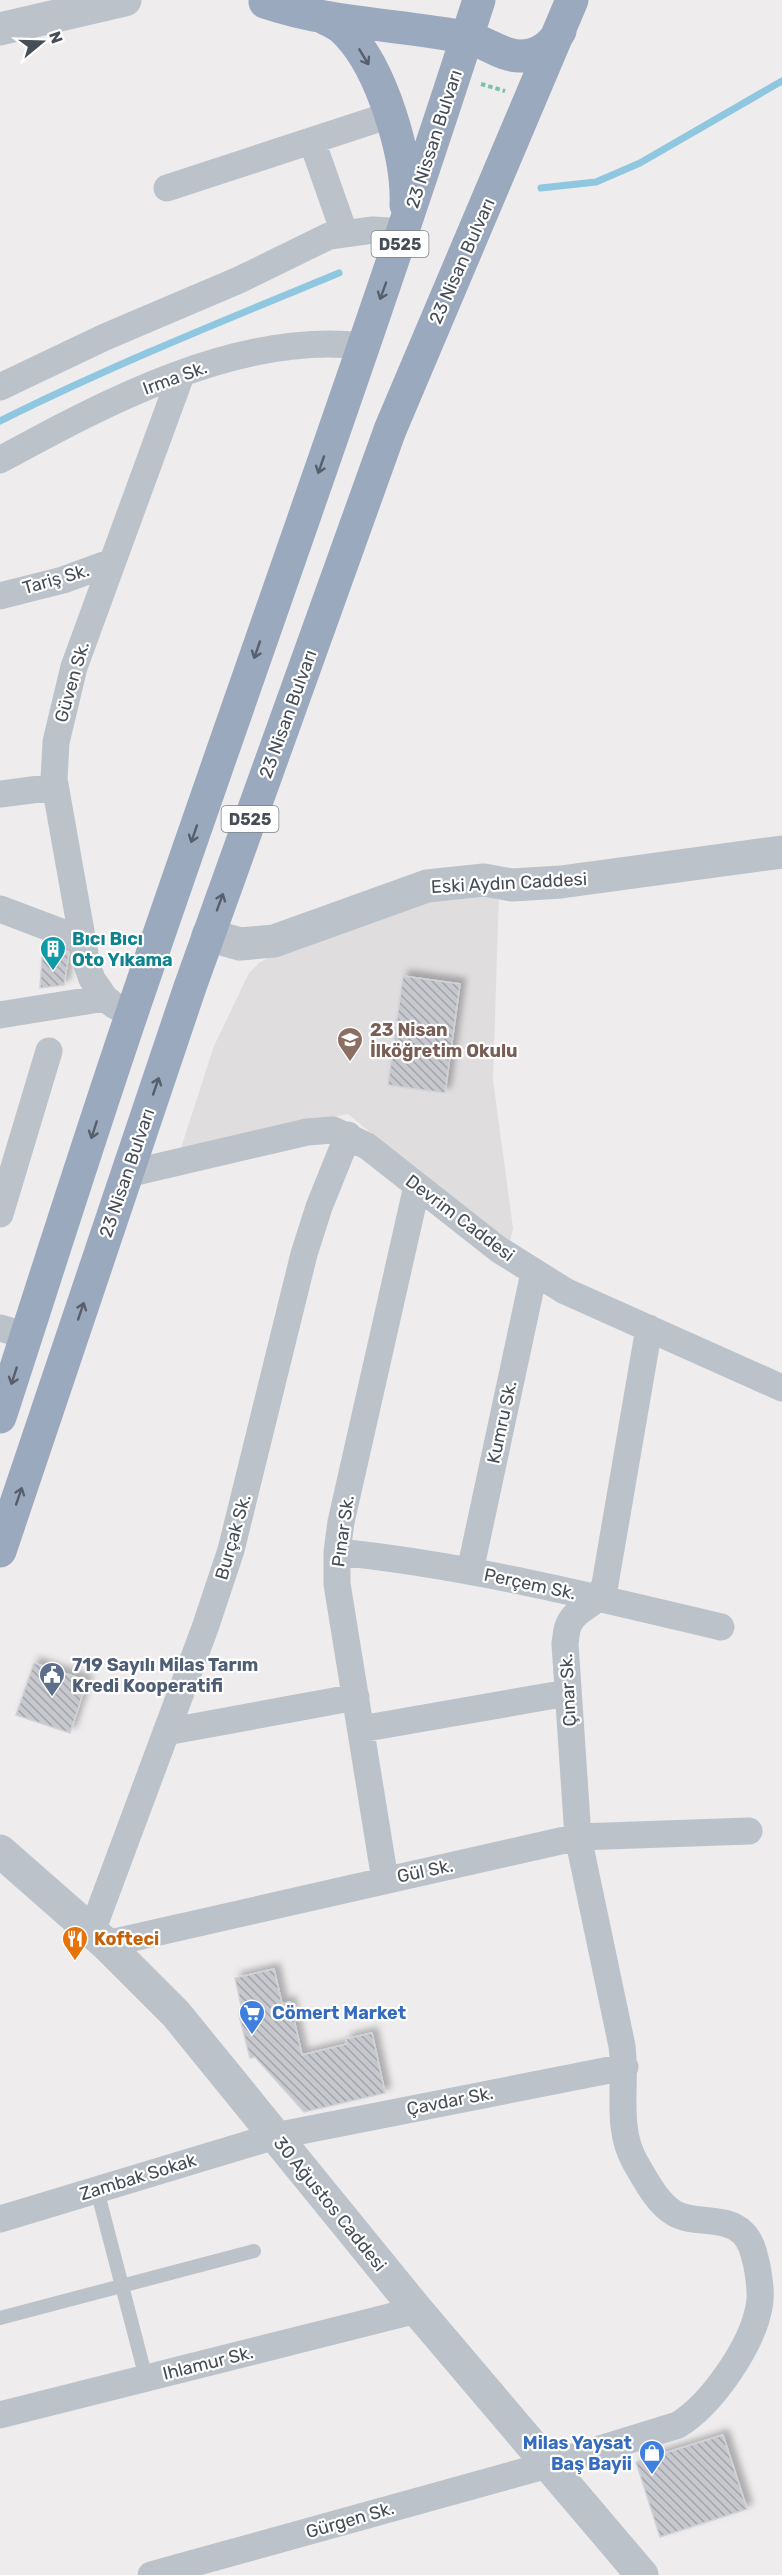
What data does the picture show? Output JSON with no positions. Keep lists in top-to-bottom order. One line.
{"streets":{"highway":["23 Nissan Bulvarı","D525","23 Nisan Bulvarı"],"street":["Irma Sk.","Tariş Sk.","Güven Sk.","Eski Aydın Caddesi","Devrim Caddesi","Kumru Sk.","Pınar Sk.","Burçak Sk.","Perçem Sk.","Çınar Sk.","Gül Sk.","Çavdar Sk.","Zambak Sokak","30 Ağustos Caddesi","Ihlamur Sk.","Gürgen Sk."]},"crossings":[["23 Nissan Bulvarı","D525"],["23 Nissan Bulvarı","Irma Sk."],["23 Nissan Bulvarı","Güven Sk."],["D525","Güven Sk."],["23 Nisan Bulvarı","Eski Aydın Caddesi"],["23 Nisan Bulvarı","Devrim Caddesi"],["Irma Sk.","Güven Sk."],["Tariş Sk.","Güven Sk."],["Devrim Caddesi","Kumru Sk."],["Devrim Caddesi","Pınar Sk."],["Devrim Caddesi","Burçak Sk."],["Kumru Sk.","Perçem Sk."],["Pınar Sk.","Perçem Sk."],["Pınar Sk.","Gül Sk."],["Burçak Sk.","Gül Sk."],["Burçak Sk.","30 Ağustos Caddesi"],["Perçem Sk.","Çınar Sk."],["Çınar Sk.","Gül Sk."],["Çınar Sk.","Çavdar Sk."],["Çınar Sk.","Gürgen Sk."],["Gül Sk.","30 Ağustos Caddesi"],["Çavdar Sk.","Zambak Sokak"],["Çavdar Sk.","30 Ağustos Caddesi"],["Çavdar Sk.","Gürgen Sk."],["Zambak Sokak","30 Ağustos Caddesi"],["30 Ağustos Caddesi","Ihlamur Sk."],["30 Ağustos Caddesi","Gürgen Sk."]],"one_way":["23 Nissan Bulvarı","23 Nisan Bulvarı"],"places":{"building":["Bıcı Bıcı Oto Yıkama"],"school or university":["23 Nisan İlköğretim Okulu"],"public building":["719 Sayılı Milas Tarım Kredi Kooperatifi"],"restaurant":["Kofteci"],"supermarket":["Cömert Market"],"shop":["Milas Yaysat Baş Bayii"]},"north":"right"}
